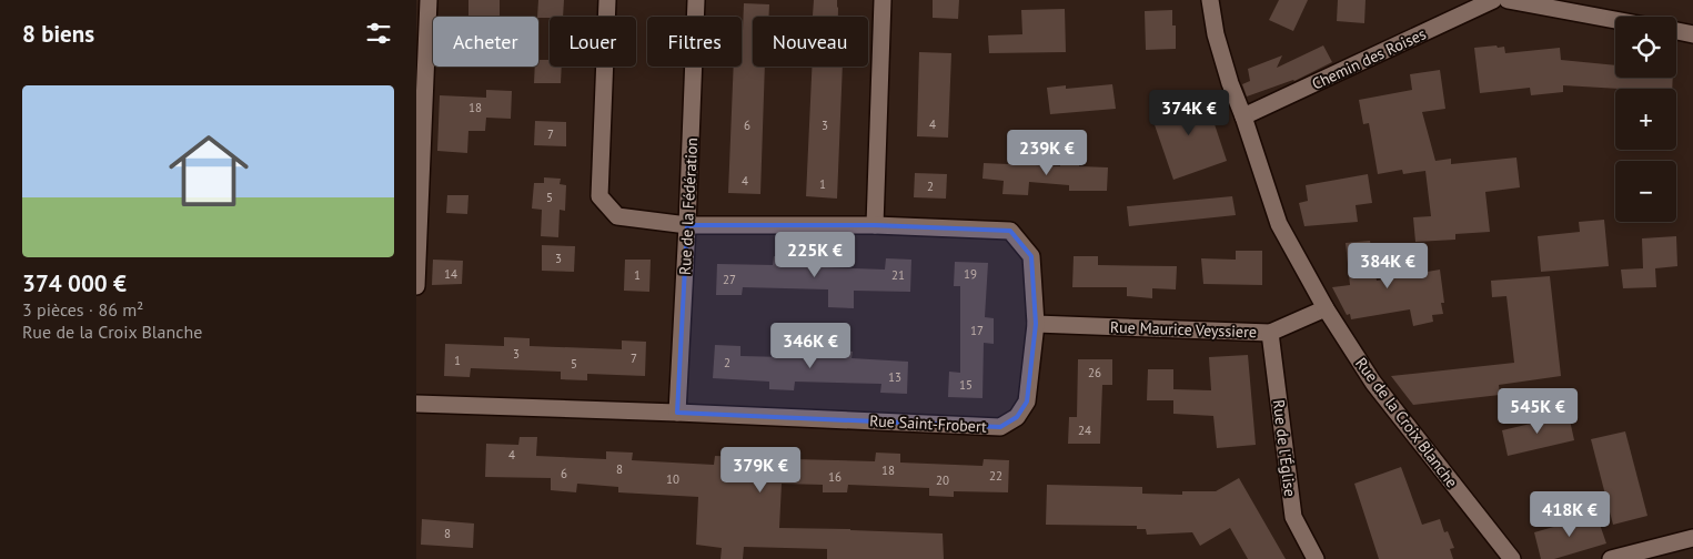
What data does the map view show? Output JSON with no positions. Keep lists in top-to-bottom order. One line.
{"streets":{"street":["Chemin des Roises","Rue de la Fédération","Rue Maurice Veyssiere","Rue de la Croix Blanche","Rue Saint-Frobert","Rue de l'Église"]},"crossings":[["Chemin des Roises","Rue de la Croix Blanche"],["Rue de la Fédération","Rue Saint-Frobert"],["Rue Maurice Veyssiere","Rue de la Croix Blanche"],["Rue Maurice Veyssiere","Rue Saint-Frobert"],["Rue Maurice Veyssiere","Rue de l'Église"]],"house_numbers":["18","4","6","3","7","4","1","2","5","3","14","19","1","21","27","17","3","7","1","2","5","26","13","15","24","4","8","18","6","22","16","10","20","8"],"page":{"heading":"8 biens","map_buttons":["+","−"],"chip":["Acheter","Louer","Filtres","Nouveau"],"list":[{"name":"374 000 €","note":"3 pièces · 86 m² · Rue de la Croix Blanche"}],"price":["374K €","239K €","225K €","384K €","346K €","545K €","379K €","418K €"]}}
